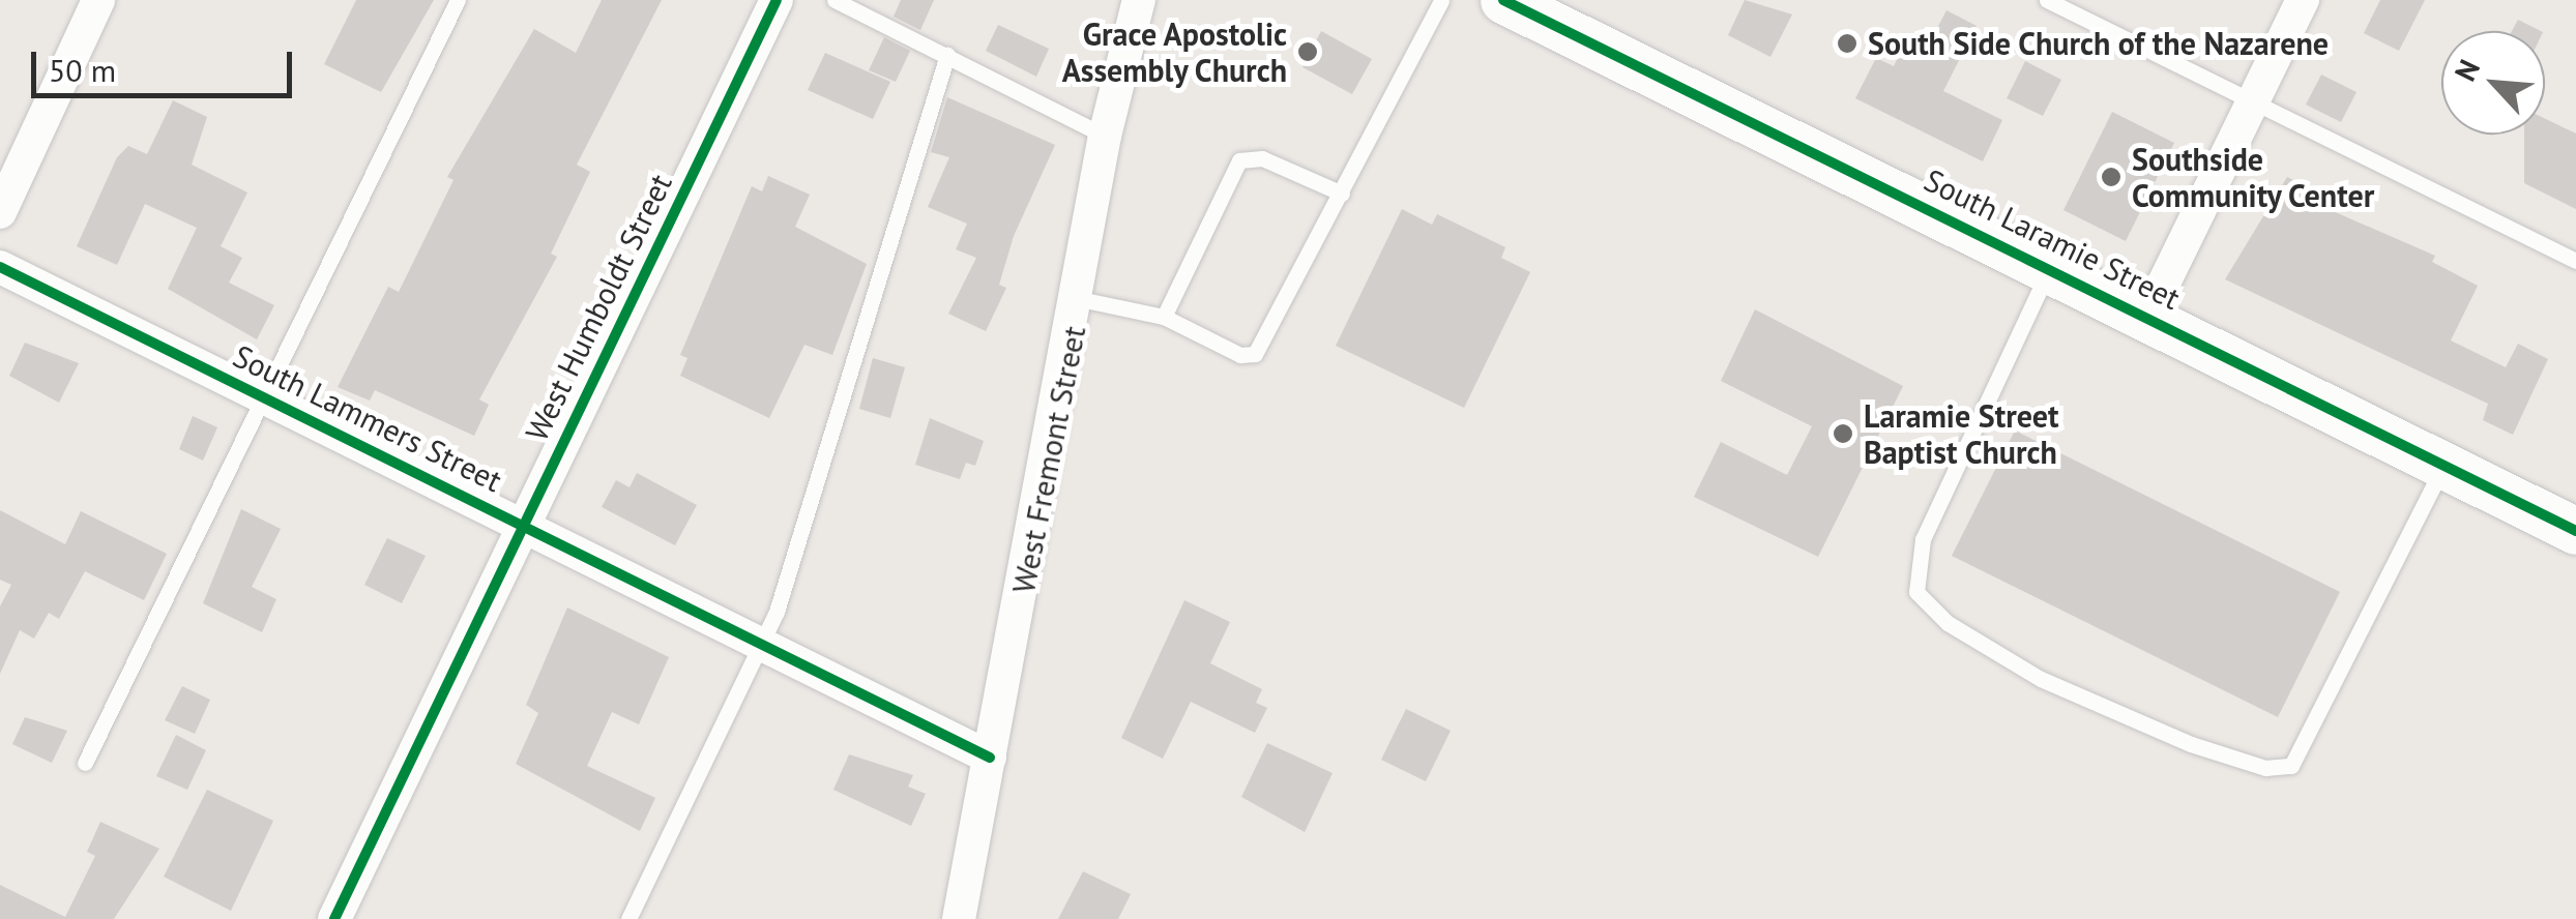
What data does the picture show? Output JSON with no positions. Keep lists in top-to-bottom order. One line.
{"streets":{"street":["South Laramie Street","West Humboldt Street","South Lammers Street","West Fremont Street"]},"crossings":[["West Humboldt Street","South Lammers Street"],["South Lammers Street","West Fremont Street"]],"places":["South Side Church of the Nazarene","Grace Apostolic Assembly Church","Southside Community Center","Laramie Street Baptist Church"],"scale_bar":"50 m","north":"top left"}
